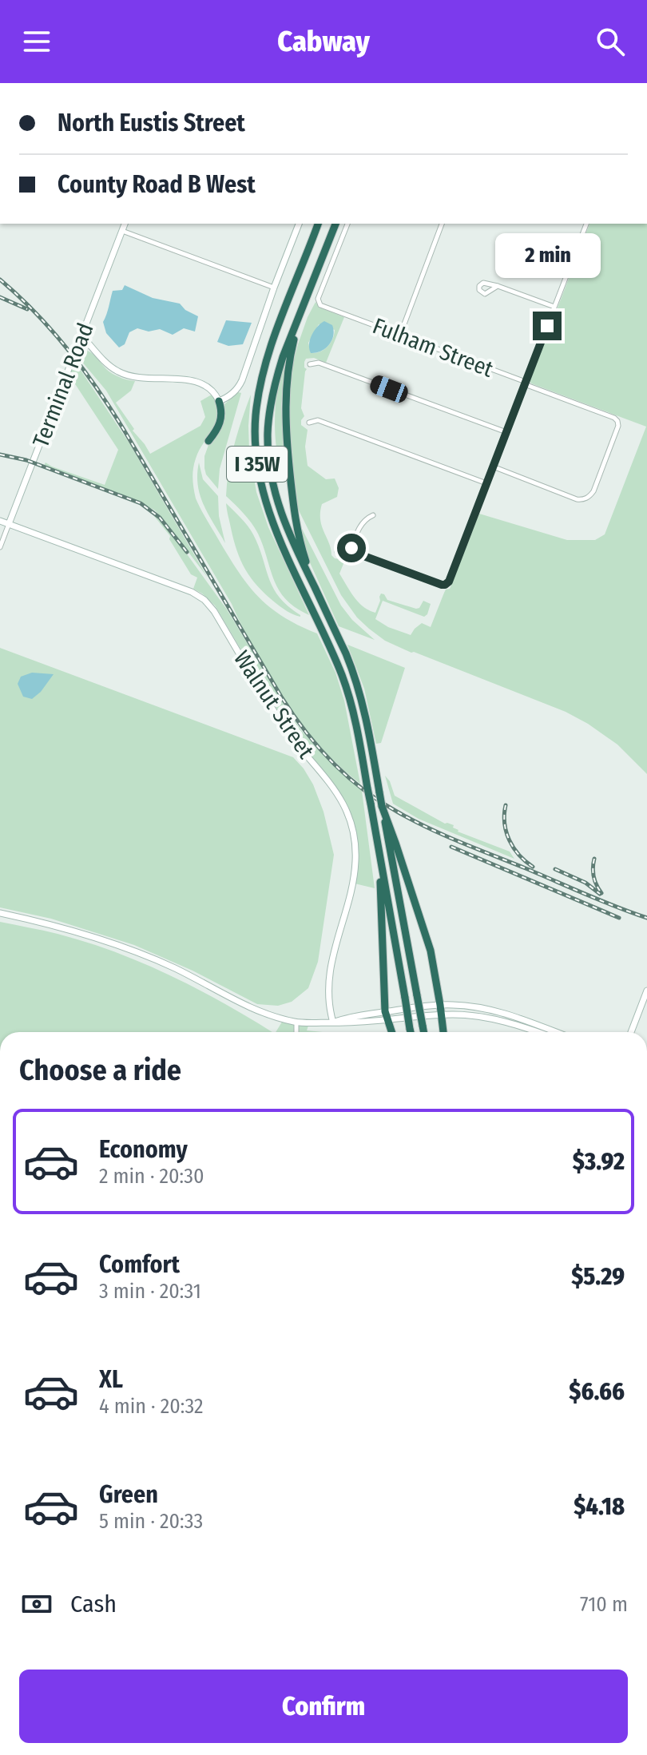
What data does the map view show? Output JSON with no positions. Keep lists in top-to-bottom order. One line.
{"streets":{"highway":["I 35W"],"street":["Fulham Street","Terminal Road","Walnut Street"]},"crossings":[["Terminal Road","Walnut Street"]],"page":{"header":"Cabway","banner":["North Eustis Street","County Road B West"],"bubble":"2 min","heading":"Choose a ride","list":[{"name":"Economy","note":"2 min · 20:30","value":"$3.92"},{"name":"Comfort","note":"3 min · 20:31","value":"$5.29"},{"name":"XL","note":"4 min · 20:32","value":"$6.66"},{"name":"Green","note":"5 min · 20:33","value":"$4.18"}],"pay":["Cash","710 m"],"buttons":"Confirm"}}
